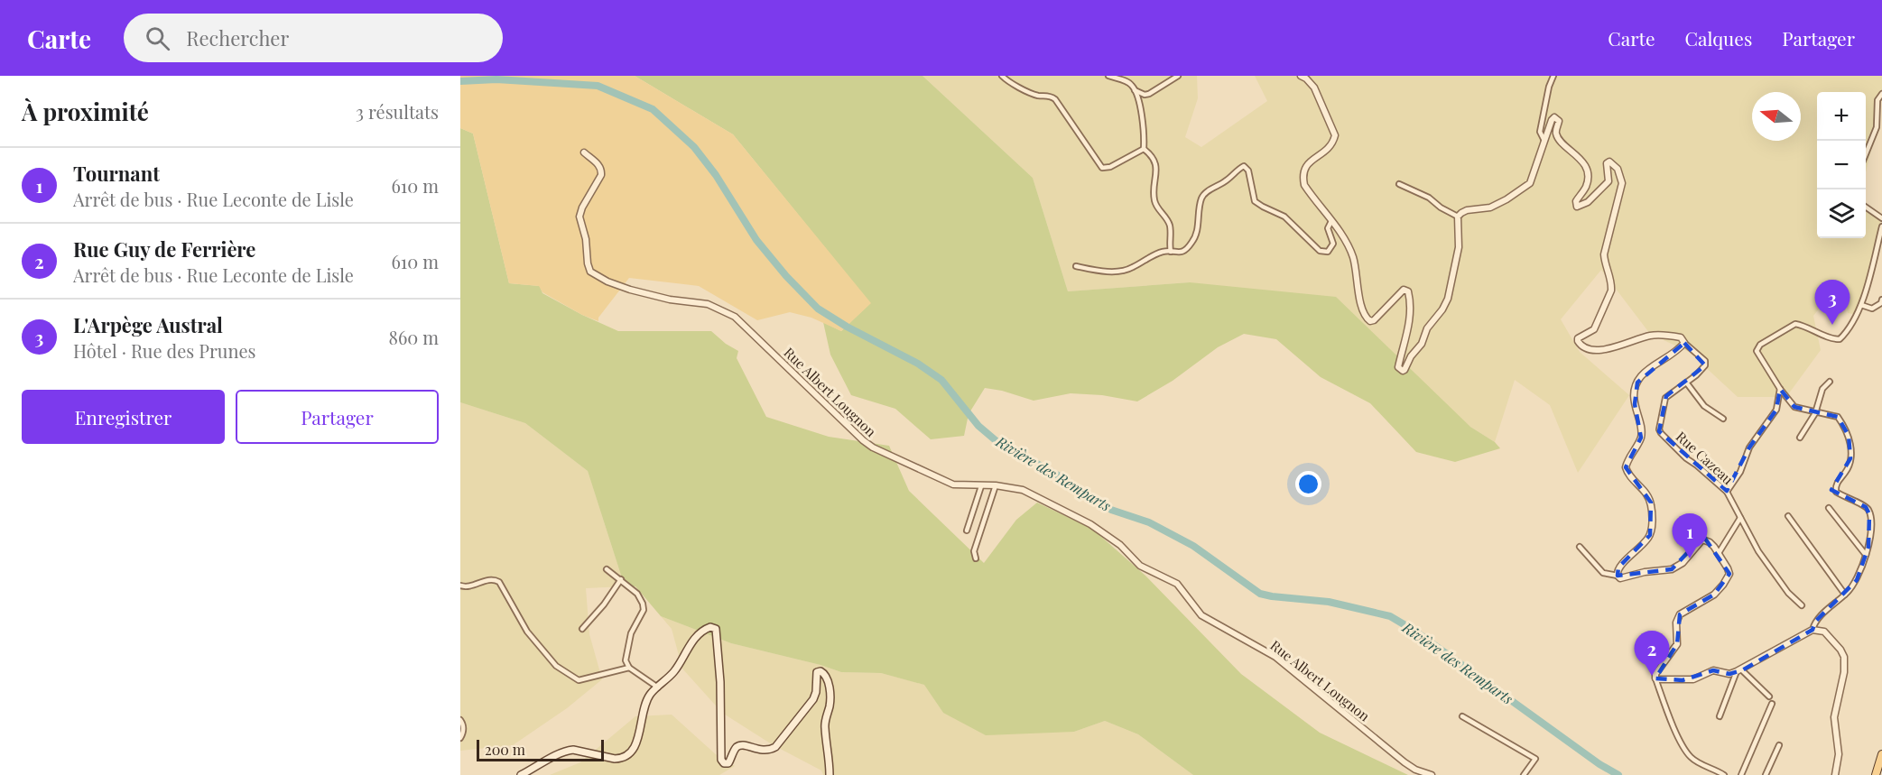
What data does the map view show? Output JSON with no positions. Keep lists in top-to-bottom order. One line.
{"streets":{"street":["Rue Albert Lougnon","Rue Cazeau"]},"water":["Rivière des Remparts"],"scale_bar":"200 m","north":"left","page":{"header":"Carte","search":"Rechercher","nav":["Carte","Calques","Partager"],"heading":["À proximité","3 résultats"],"map_buttons":["+","−"],"list":[{"mark":"1","name":"Tournant","note":"Arrêt de bus · Rue Leconte de Lisle","value":"610 m"},{"mark":"2","name":"Rue Guy de Ferrière","note":"Arrêt de bus · Rue Leconte de Lisle","value":"610 m"},{"mark":"3","name":"L'Arpège Austral","note":"Hôtel · Rue des Prunes","value":"860 m"}],"pins":["3","1","2"],"buttons":["Enregistrer","Partager"],"scale":"200 m"}}
